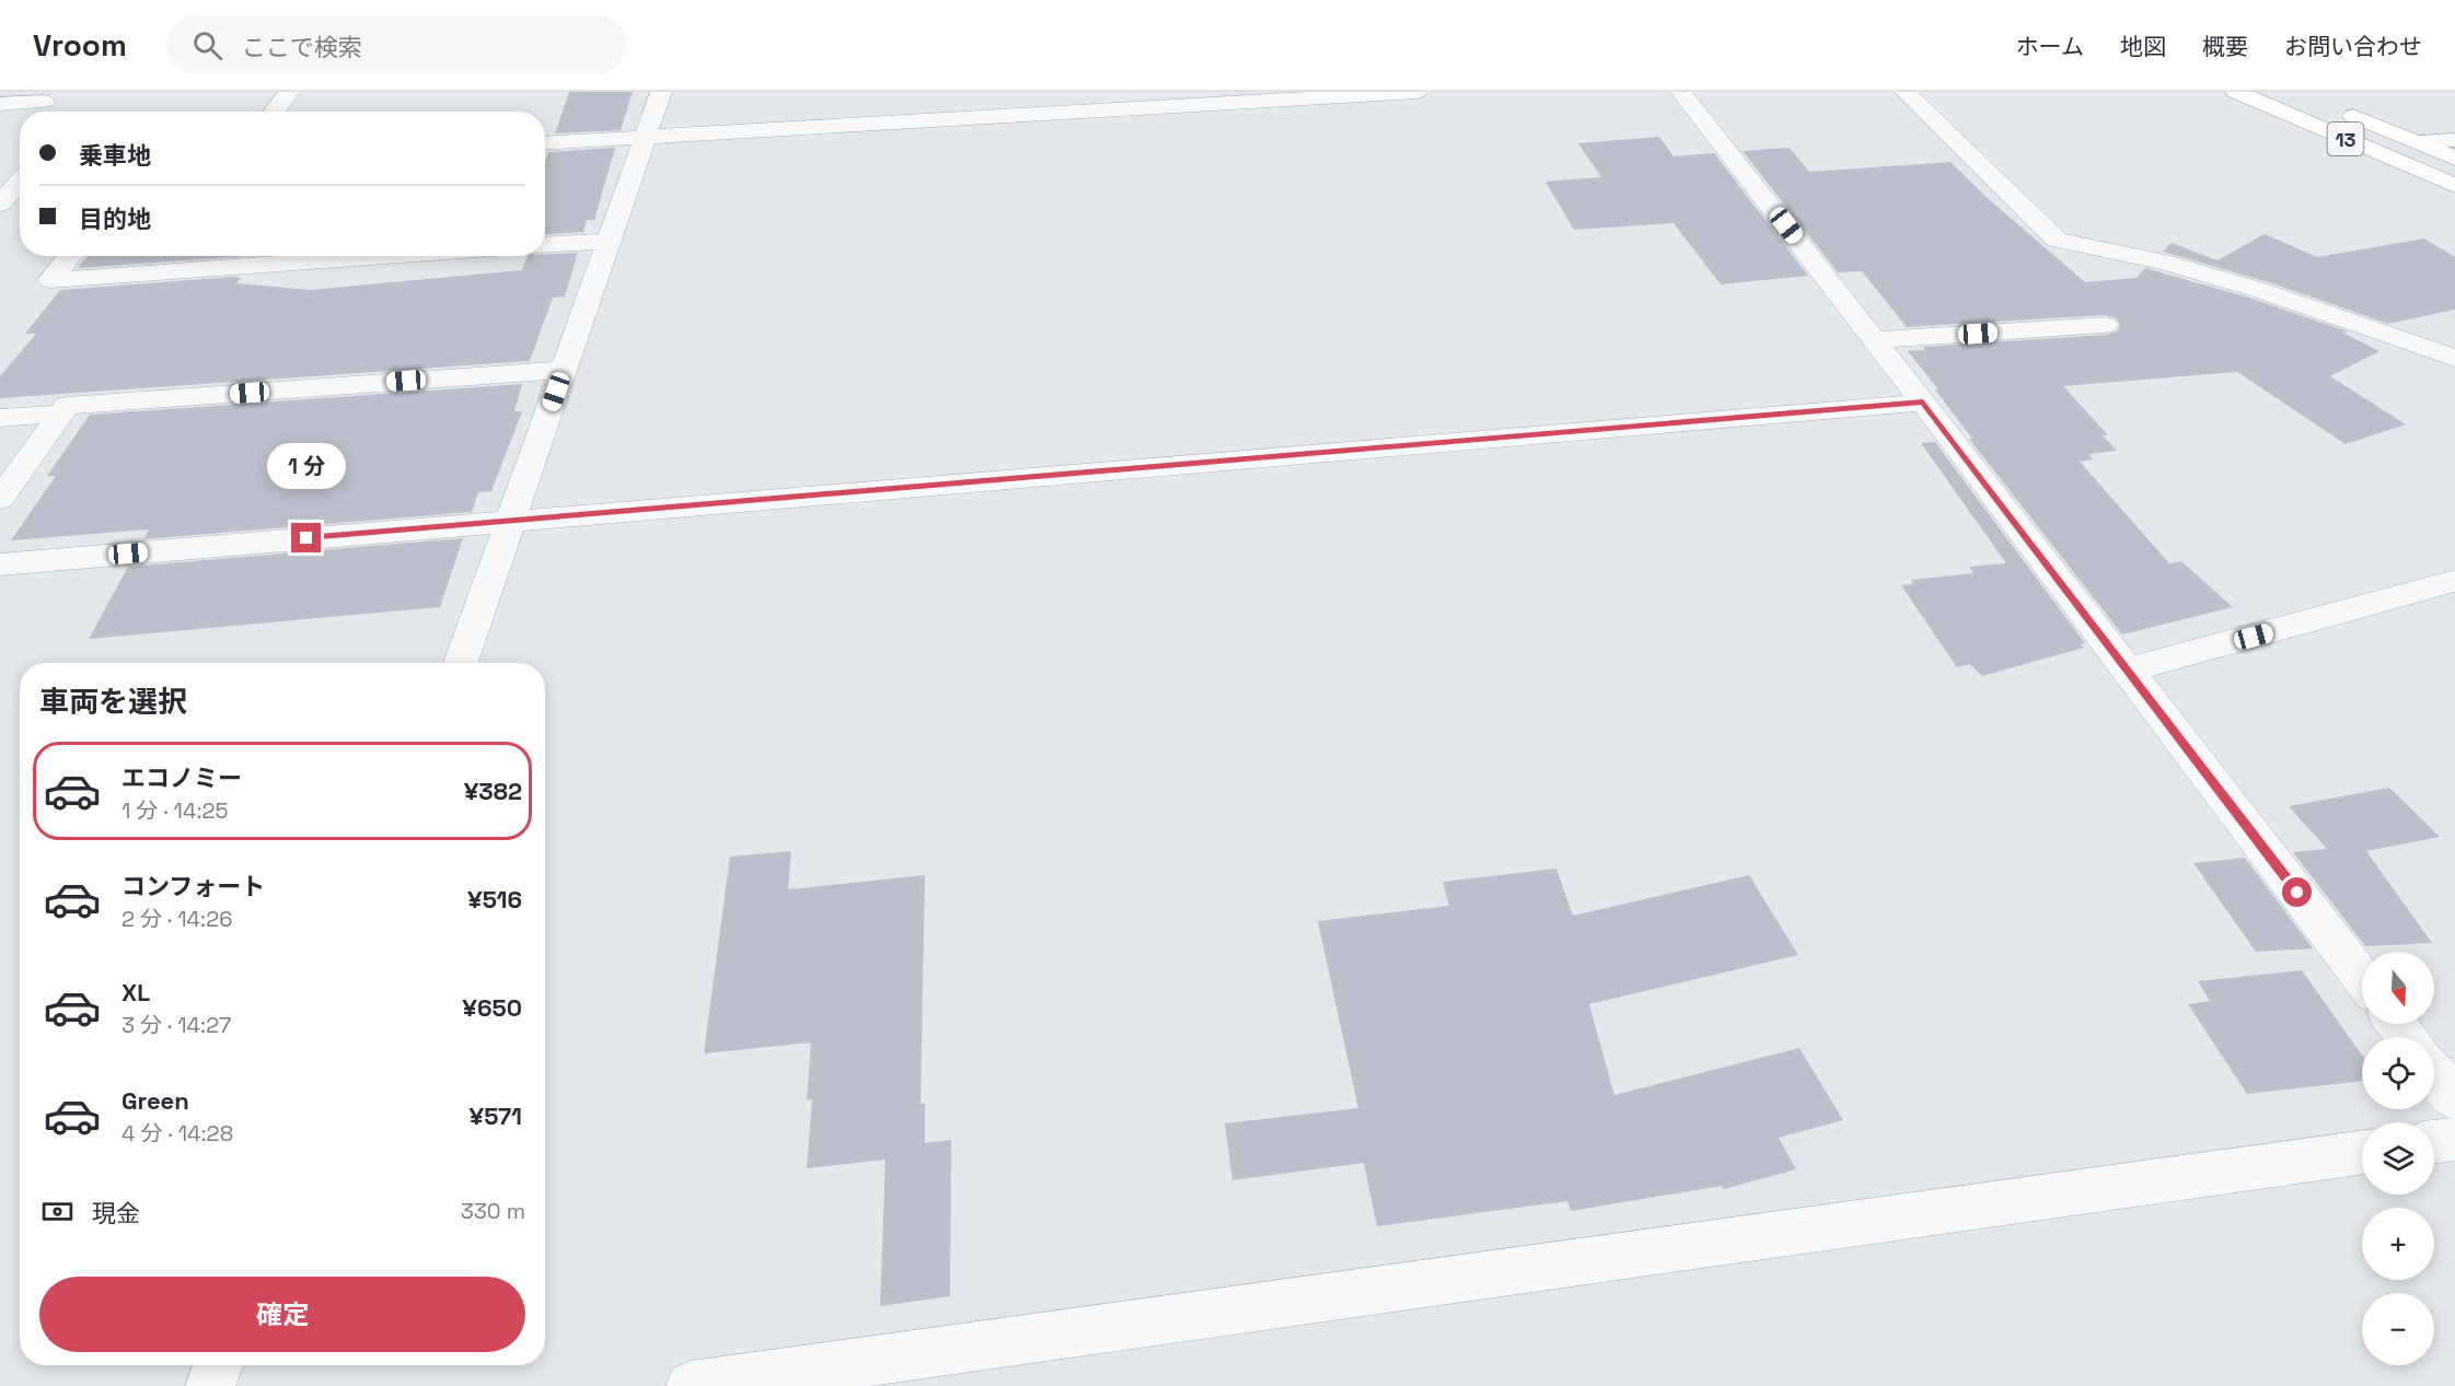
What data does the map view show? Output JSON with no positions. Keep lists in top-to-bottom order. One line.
{"streets":{"highway":["13"]},"north":"bottom","page":{"header":"Vroom","search":"ここで検索","nav":["ホーム","地図","概要","お問い合わせ"],"banner":["乗車地","目的地"],"bubble":"1 分","heading":"車両を選択","list":[{"name":"エコノミー","note":"1 分 · 14:25","value":"¥382"},{"name":"コンフォート","note":"2 分 · 14:26","value":"¥516"},{"name":"XL","note":"3 分 · 14:27","value":"¥650"},{"name":"Green","note":"4 分 · 14:28","value":"¥571"}],"map_buttons":["+","−"],"pay":["現金","330 m"],"buttons":"確定"}}
